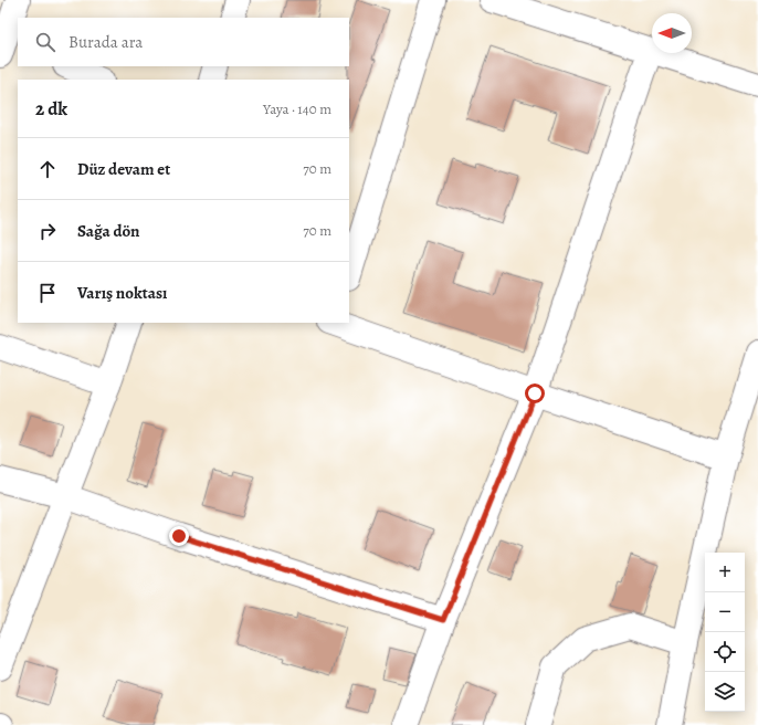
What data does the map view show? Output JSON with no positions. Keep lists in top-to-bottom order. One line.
{"north":"left","page":{"search":"Burada ara","heading":["2 dk","Yaya · 140 m"],"list":[["Düz devam et","70 m"],["Sağa dön","70 m"],"Varış noktası"],"map_buttons":["+","−"]}}
